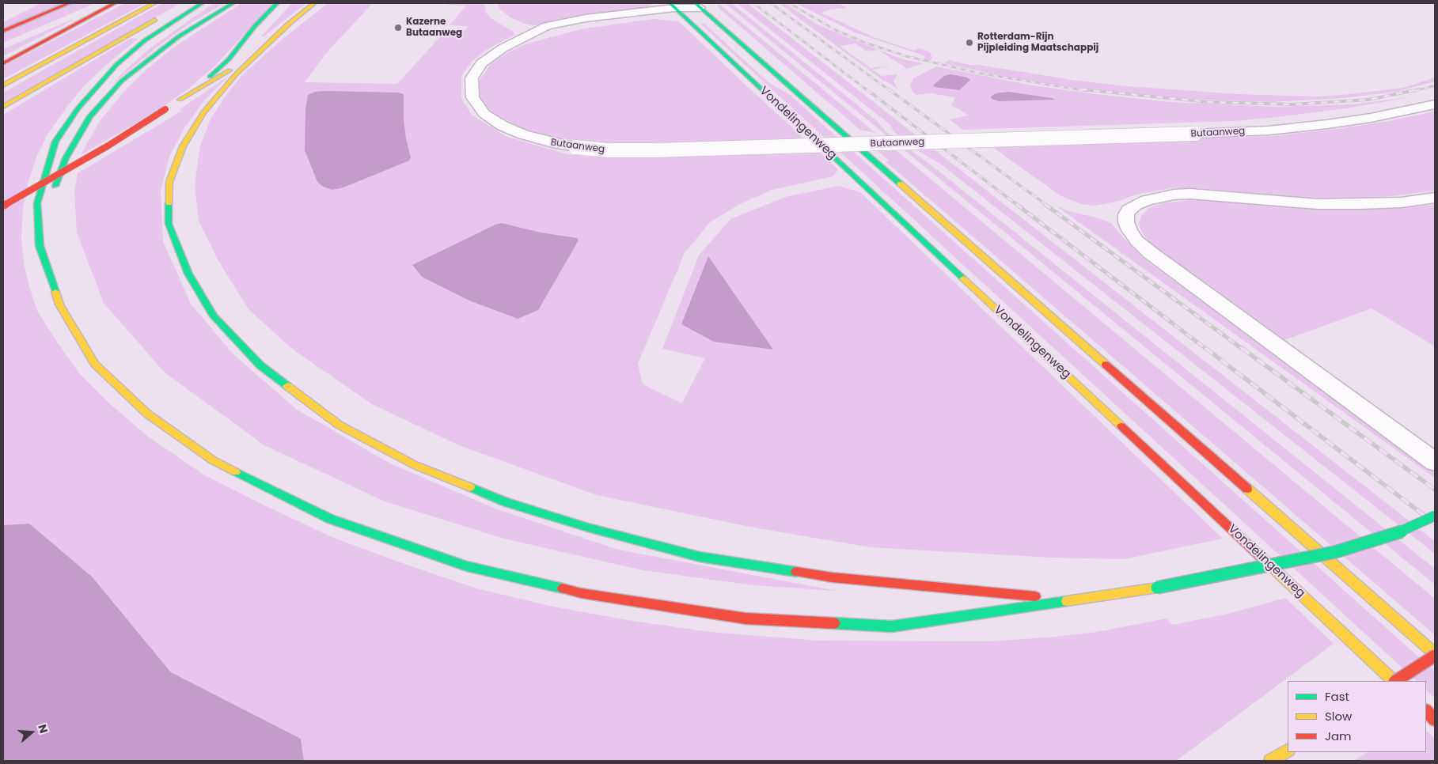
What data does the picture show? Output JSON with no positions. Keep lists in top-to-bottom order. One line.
{"streets":{"main road":["Vondelingenweg"],"street":["Butaanweg"]},"crossings":[["Vondelingenweg","Butaanweg"]],"places":["Kazerne Butaanweg","Rotterdam-Rijn Pijpleiding Maatschappij"],"legend":["Fast","Slow","Jam"],"north":"right"}
